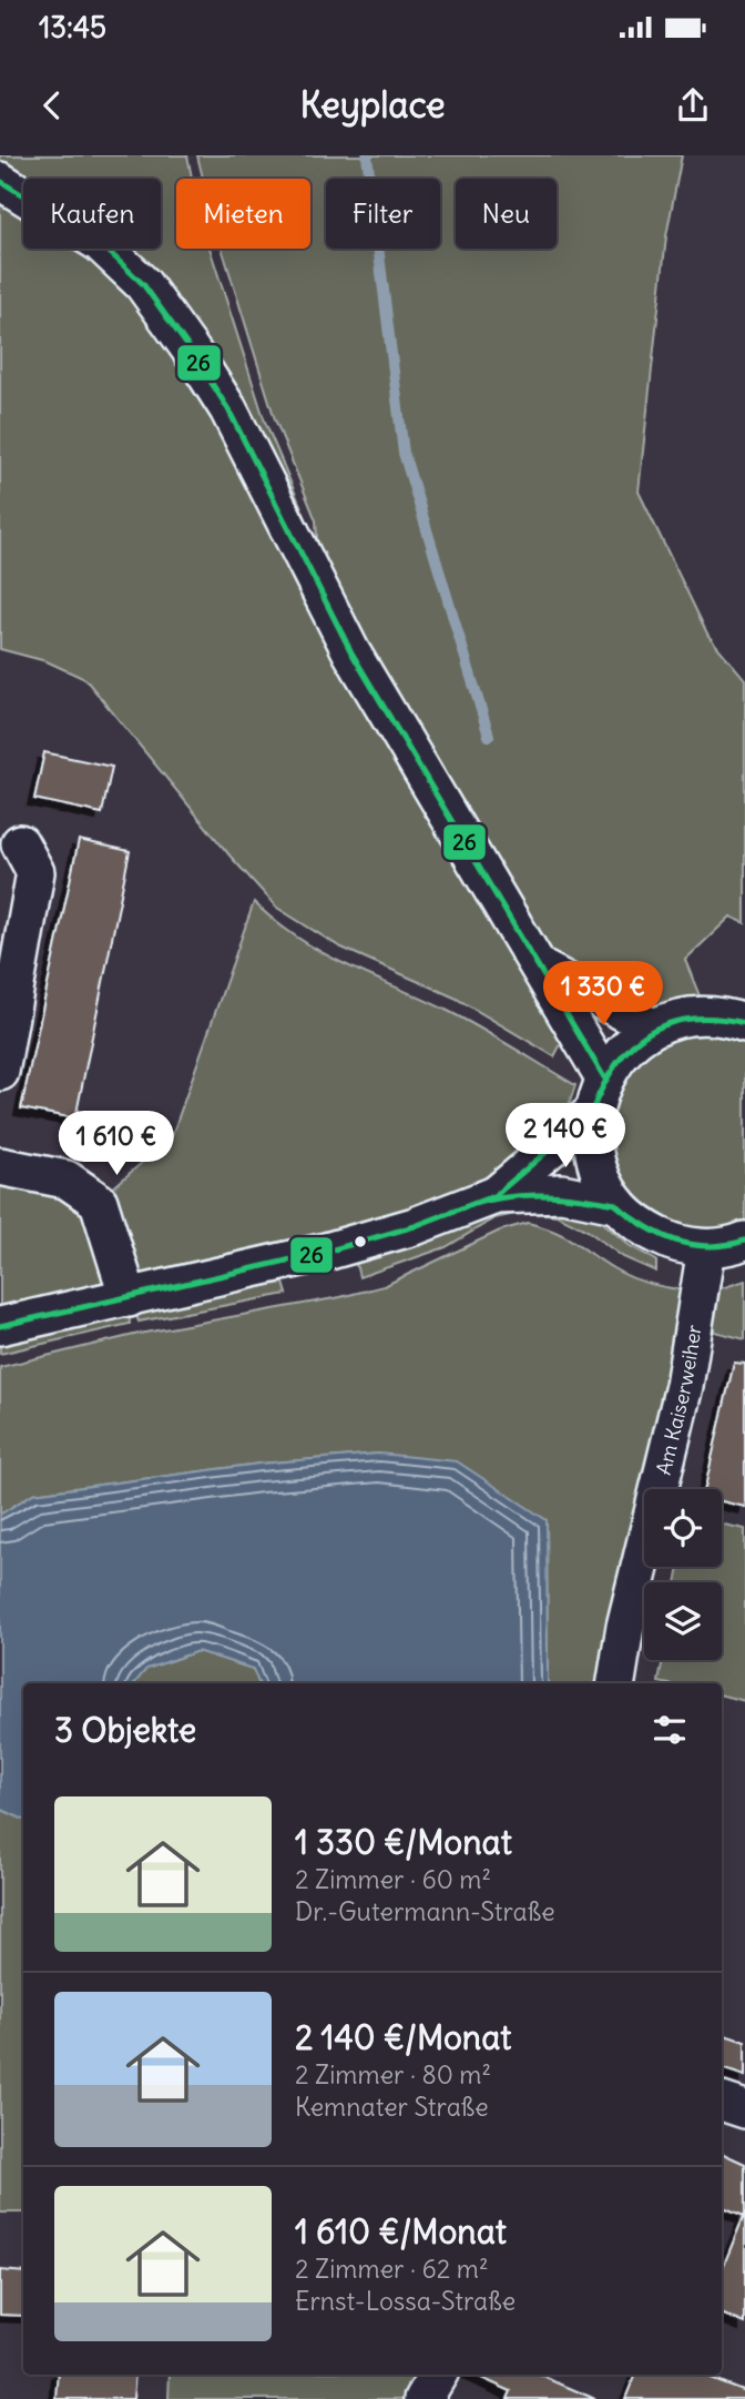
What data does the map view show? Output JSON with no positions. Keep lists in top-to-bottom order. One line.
{"streets":{"street":["Am Kaiserweiher"]},"lines":["transit line 26"],"page":{"status":"13:45","header":"Keyplace","chip":["Kaufen","Mieten","Filter","Neu"],"price":["1 330 €","2 140 €","1 610 €"],"heading":"3 Objekte","list":[{"name":"1 330 €/Monat","note":"2 Zimmer · 60 m² · Dr.-Gutermann-Straße"},{"name":"2 140 €/Monat","note":"2 Zimmer · 80 m² · Kemnater Straße"},{"name":"1 610 €/Monat","note":"2 Zimmer · 62 m² · Ernst-Lossa-Straße"}]}}
